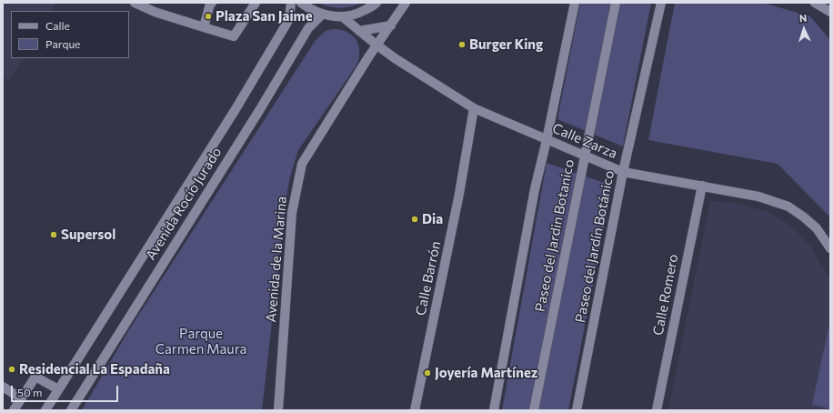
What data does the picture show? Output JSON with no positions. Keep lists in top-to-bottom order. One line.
{"streets":{"street":["Calle Zarza","Avenida Rocío Jurado","Paseo del Jardin Botanico","Paseo del Jardín Botánico","Avenida de la Marina","Calle Barrón","Calle Romero"]},"crossings":[["Calle Zarza","Paseo del Jardin Botanico"],["Calle Zarza","Paseo del Jardín Botánico"],["Calle Zarza","Avenida de la Marina"],["Calle Zarza","Calle Barrón"],["Calle Zarza","Calle Romero"]],"parks":["Parque Carmen Maura"],"places":["Plaza San Jaime","Burger King","Dia","Supersol","Residencial La Espadaña","Joyería Martínez"],"legend":["Calle","Parque"],"scale_bar":"50 m","north":"top"}
